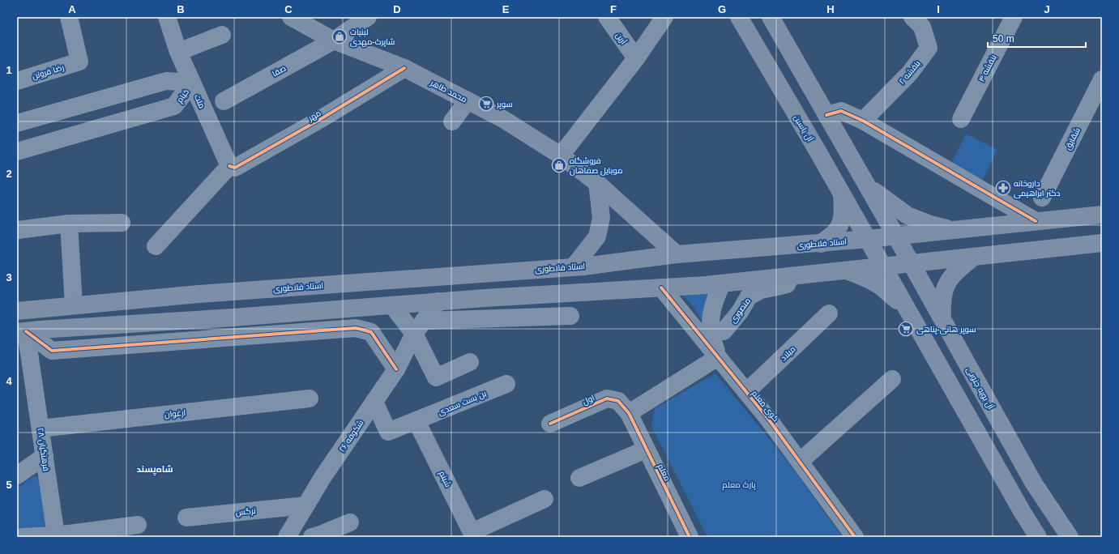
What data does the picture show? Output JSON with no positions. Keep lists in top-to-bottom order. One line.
{"streets":{"main road":["محمد طاهر","آل یاسین","استاد فلاطوری","آل بویه جنوبی"],"street":["آرین","بنفشه ۳","صفا","رضا فروتن","بنفشه ۲","خیام","ملت","مهر","شقایق","منصوری","میلاد","اول","بن بست سعدی","کوی معلم","ارغوان","شکوفه ۲۶","فرهنگیان ۲۸","معلم","شبنم","نرگس"]},"crossings":[["صفا","محمد طاهر"],["محمد طاهر","مهر"],["محمد طاهر","استاد فلاطوری"],["خیام","ملت"],["ملت","مهر"],["آل یاسین","استاد فلاطوری"],["استاد فلاطوری","آل بویه جنوبی"],["میلاد","کوی معلم"],["اول","معلم"],["بن بست سعدی","شکوفه ۲۶"],["بن بست سعدی","شبنم"],["ارغوان","فرهنگیان ۲۸"],["شکوفه ۲۶","نرگس"]],"districts":["شاه‌پسند"],"parks":["پارک معلم"],"places":{"shop":["لبنیات شاپرک-مهدی","فروشگاه موبایل صفاهان"],"supermarket":["سوپر","سوپر هانی-پناهی"],"pharmacy":["داروخانه دکتر ابراهیمی"]},"scale_bar":"50 m","grid":{"columns":["A","B","C","D","E","F","G","H","I","J"],"rows":["1","2","3","4","5"]}}
